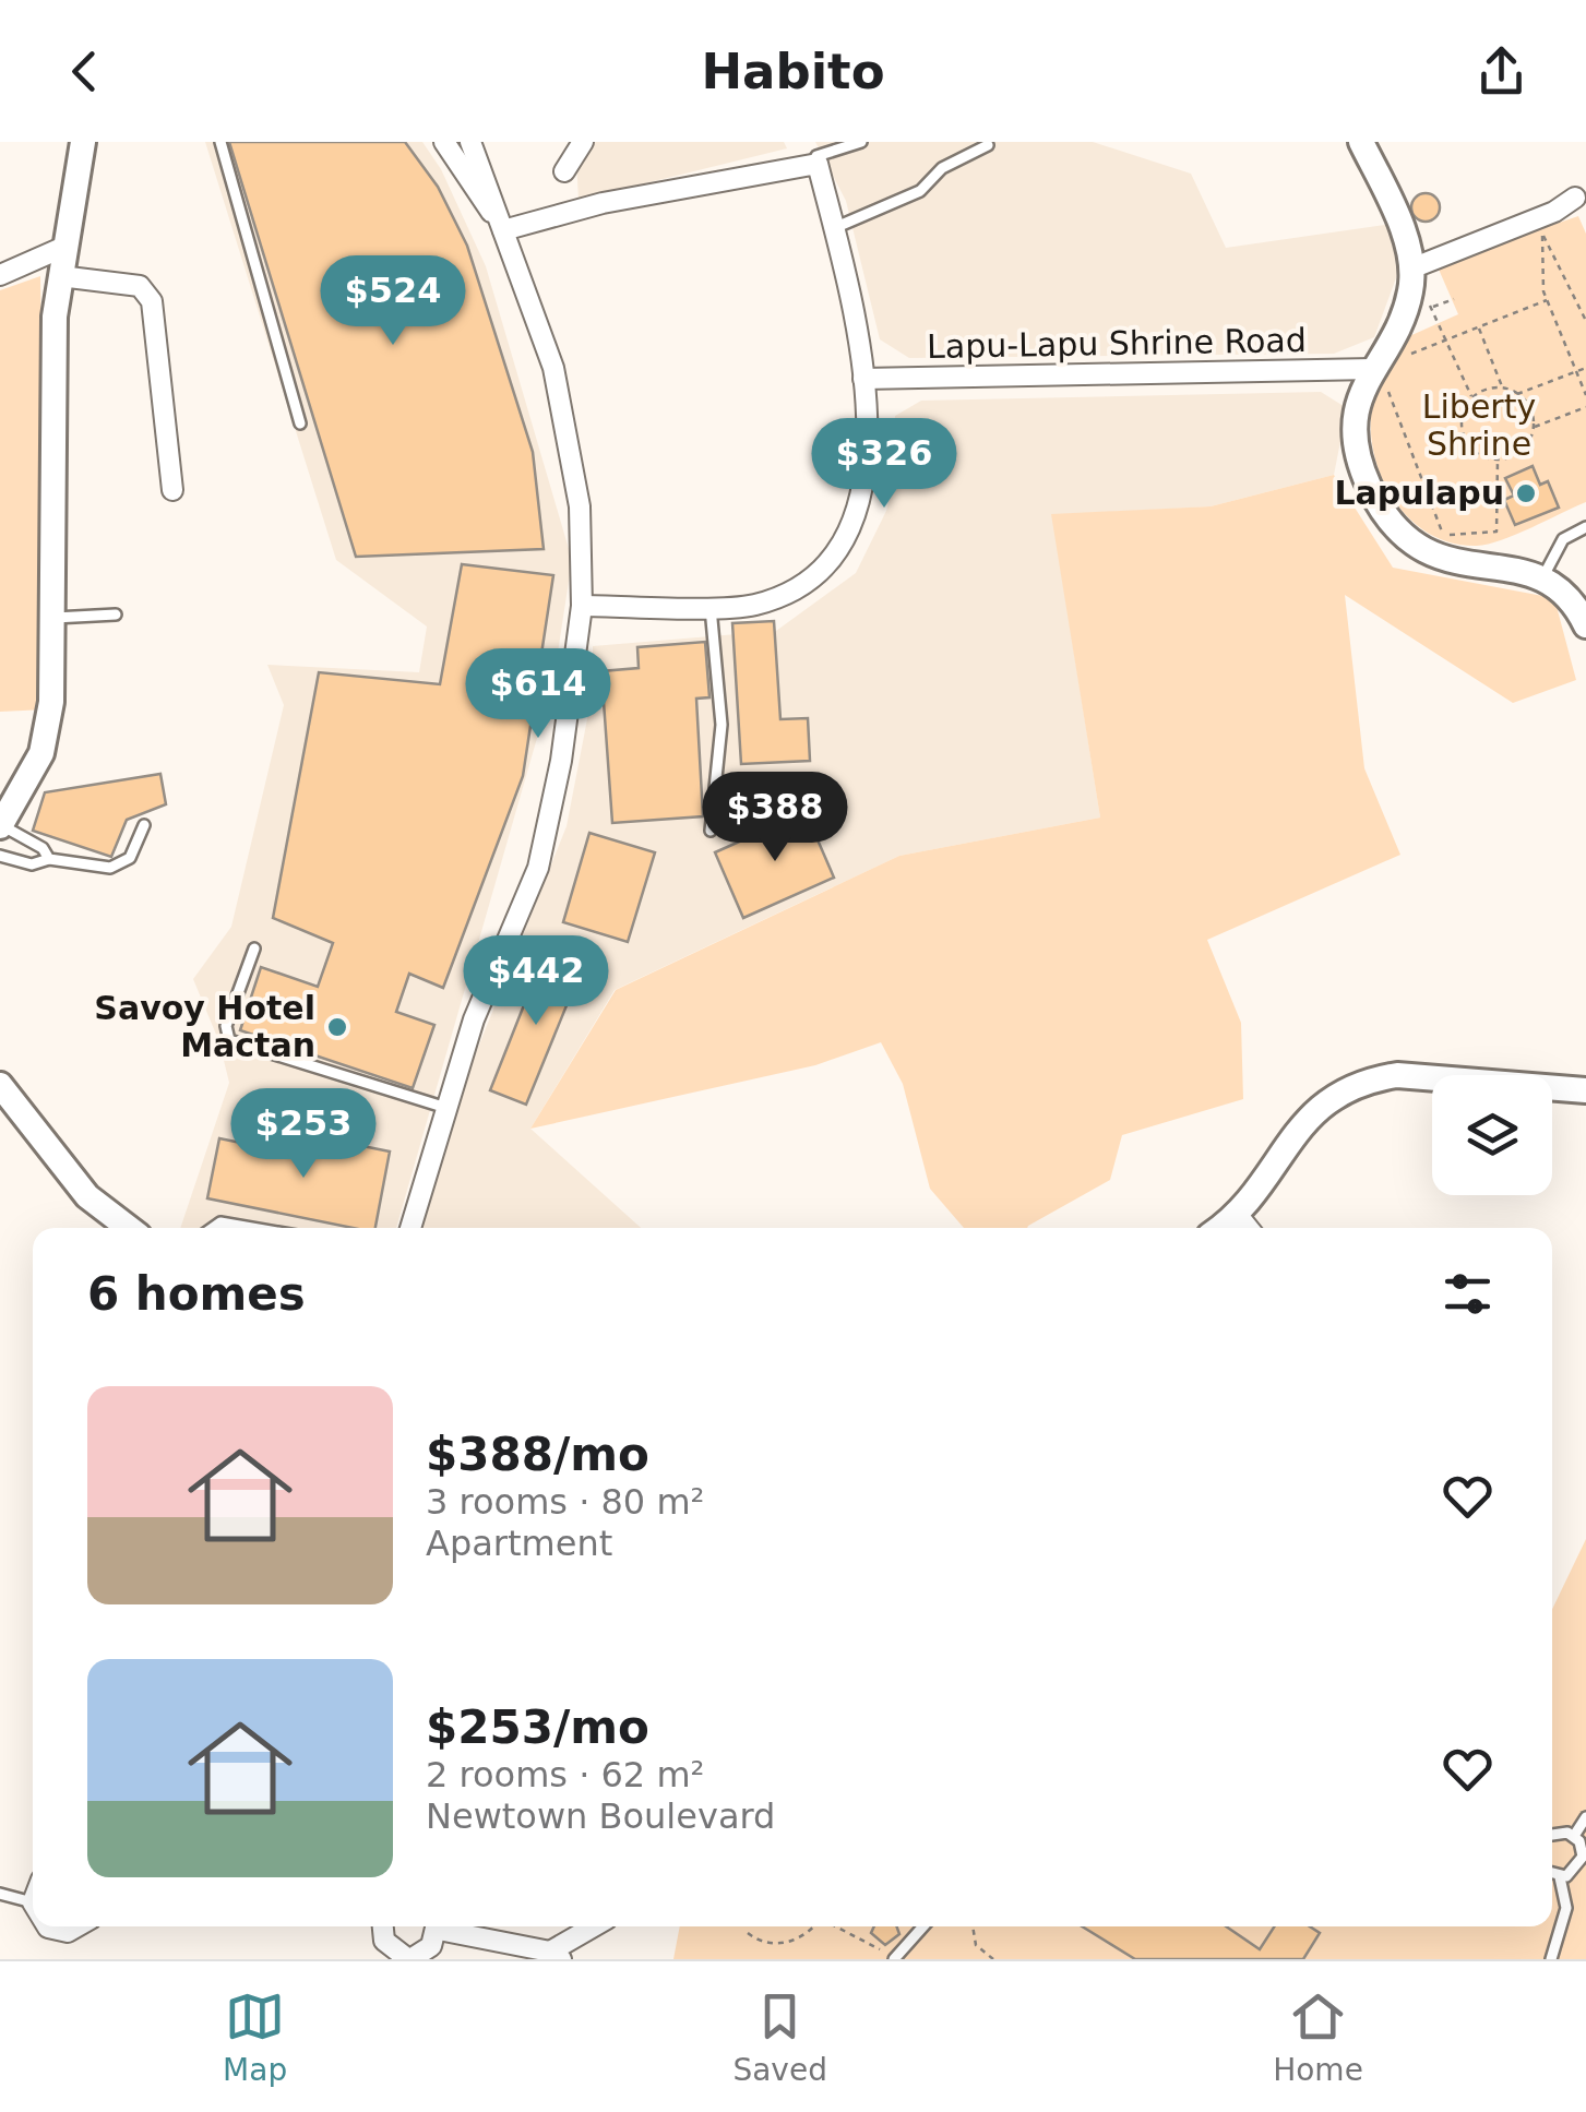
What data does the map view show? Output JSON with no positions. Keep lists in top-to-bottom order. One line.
{"streets":{"street":["Lapu-Lapu Shrine Road"]},"parks":["Liberty Shrine"],"places":["Lapulapu","Savoy Hotel Mactan"],"page":{"header":"Habito","price":["$524","$326","$614","$388","$442","$253"],"heading":"6 homes","list":[{"name":"$388/mo","note":"3 rooms · 80 m² · Apartment"},{"name":"$253/mo","note":"2 rooms · 62 m² · Newtown Boulevard"}],"tabs":["Map","Saved","Home"]}}
